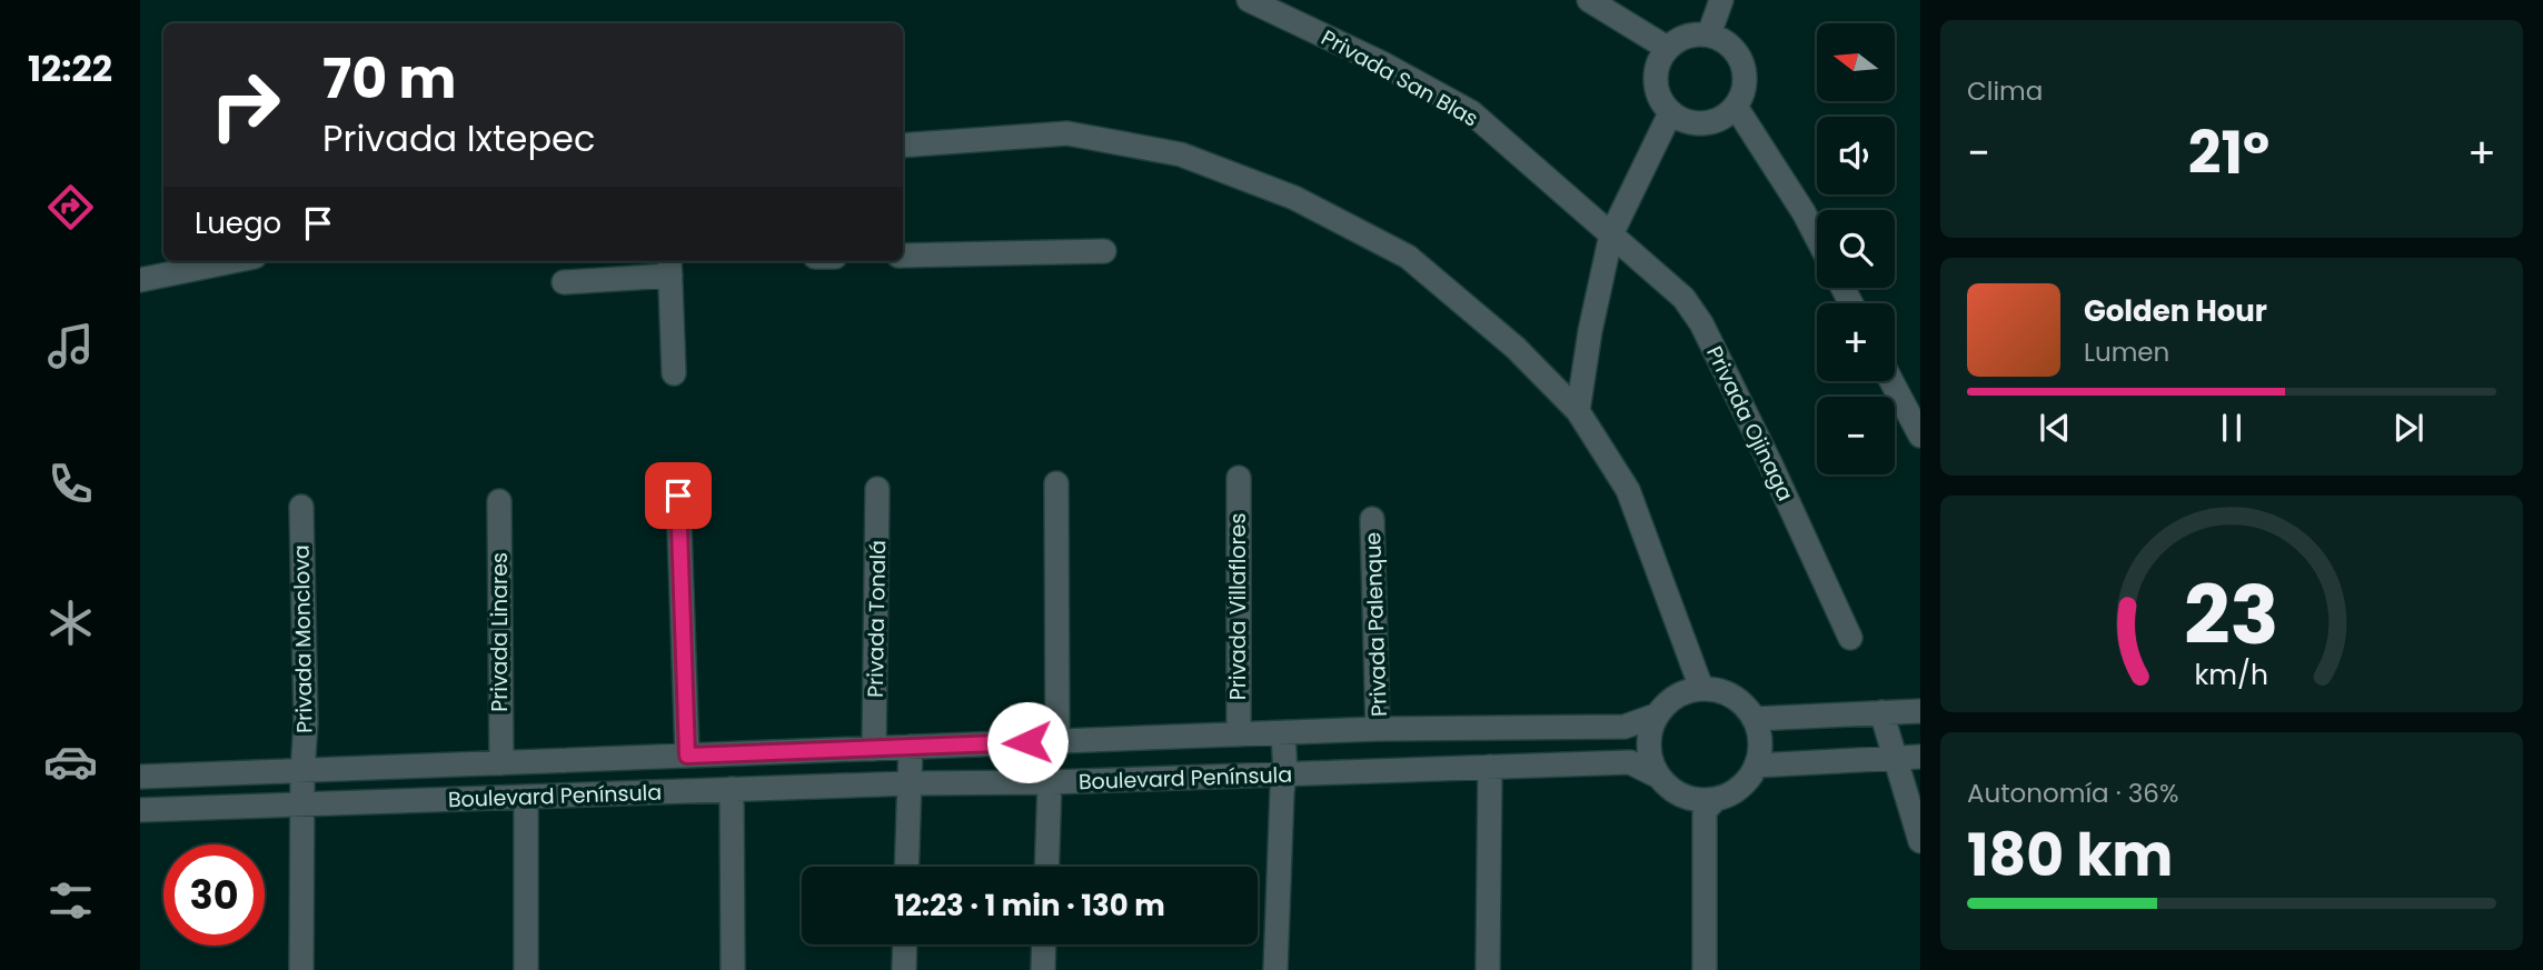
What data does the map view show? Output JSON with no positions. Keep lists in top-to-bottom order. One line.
{"streets":{"street":["Privada San Blas","Privada Ojinaga","Privada Villaflores","Privada Tonalá","Privada Palenque","Privada Linares","Privada Monclova","Boulevard Península"]},"crossings":[["Privada San Blas","Privada Ojinaga"],["Privada Villaflores","Boulevard Península"],["Privada Tonalá","Boulevard Península"],["Privada Palenque","Boulevard Península"],["Privada Linares","Boulevard Península"],["Privada Monclova","Boulevard Península"]],"north":"left","page":{"tabs":"12:22","tile":["Clima",["Autonomía · 36%","180 km"]],"map_buttons":["+","−"],"turn":["70 m","Privada Ixtepec"],"heat":["−","21°","+"],"then":"Luego","song":["Golden Hour","Lumen"],"limit":"30","trip":"12:23 · 1 min · 130 m","gauge":["23","km/h"]}}
